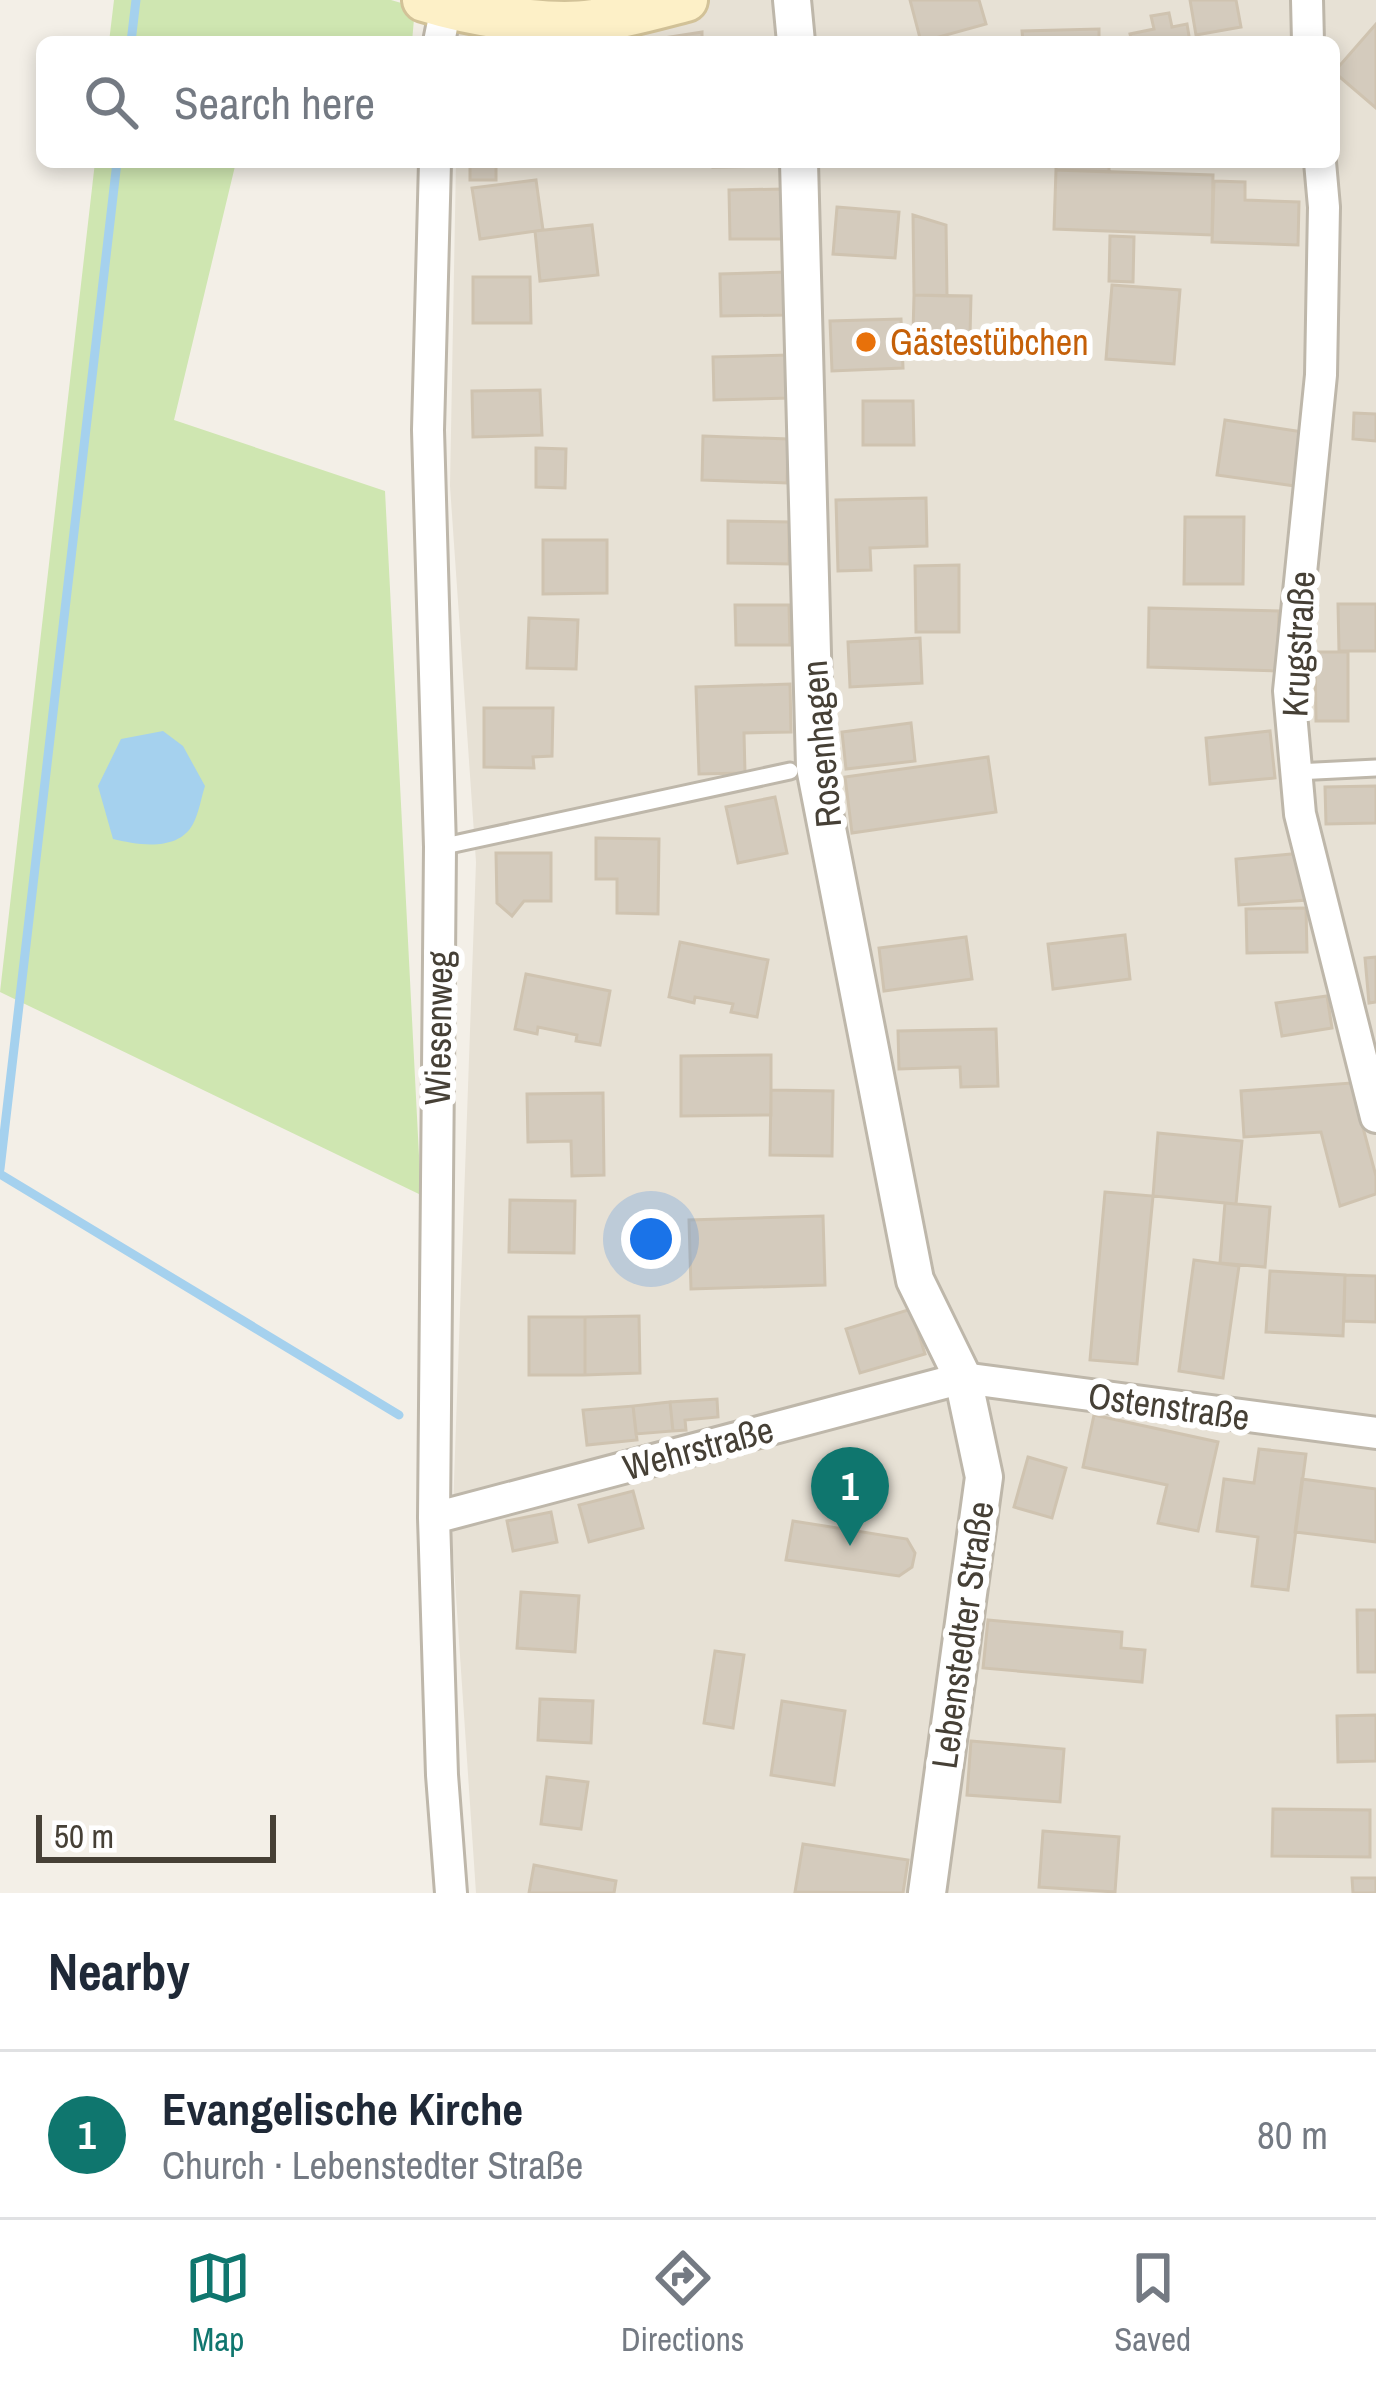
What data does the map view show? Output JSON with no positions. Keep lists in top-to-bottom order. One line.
{"streets":{"street":["Krugstraße","Rosenhagen","Wiesenweg","Ostenstraße","Wehrstraße","Lebenstedter Straße"]},"crossings":[["Rosenhagen","Ostenstraße"],["Rosenhagen","Wehrstraße"],["Rosenhagen","Lebenstedter Straße"],["Wiesenweg","Wehrstraße"],["Ostenstraße","Wehrstraße"],["Ostenstraße","Lebenstedter Straße"],["Wehrstraße","Lebenstedter Straße"]],"places":["Gästestübchen"],"scale_bar":"50 m","page":{"search":"Search here","pins":"1","scale":"50 m","heading":"Nearby","list":[{"mark":"1","name":"Evangelische Kirche","note":"Church · Lebenstedter Straße","value":"80 m"}],"nav":["Map","Directions","Saved"]}}
